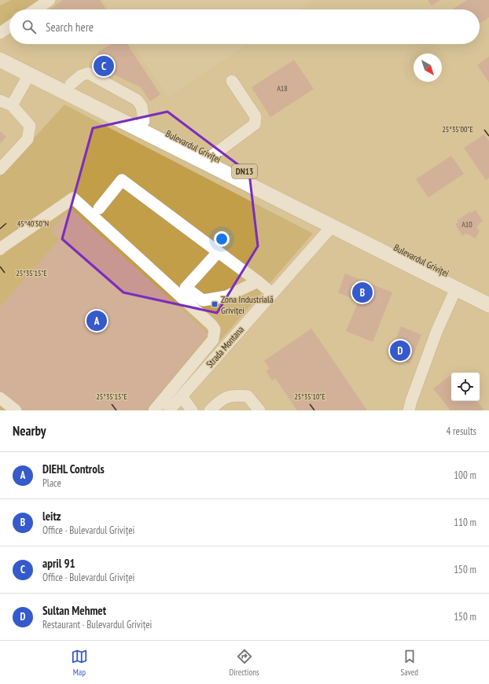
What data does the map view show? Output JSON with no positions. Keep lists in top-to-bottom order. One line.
{"streets":{"main road":["Bulevardul Griviței","DN13"],"street":["Strada Montana"]},"crossings":[["Bulevardul Griviței","Strada Montana"]],"places":{"transit":["Zona Industrială Griviței"]},"house_numbers":["A18","A10"],"north":"bottom right","page":{"search":"Search here","pins":["C","B","A","D"],"heading":["Nearby","4 results"],"list":[{"mark":"A","name":"DIEHL Controls","note":"Place","value":"100 m"},{"mark":"B","name":"leitz","note":"Office · Bulevardul Griviței","value":"110 m"},{"mark":"C","name":"april 91","note":"Office · Bulevardul Griviței","value":"150 m"},{"mark":"D","name":"Sultan Mehmet","note":"Restaurant · Bulevardul Griviței","value":"150 m"}],"nav":["Map","Directions","Saved"]},"coordinates":["25°35'00\"E","45°40'50\"N","25°35'15\"E","25°35'10\"E"]}
